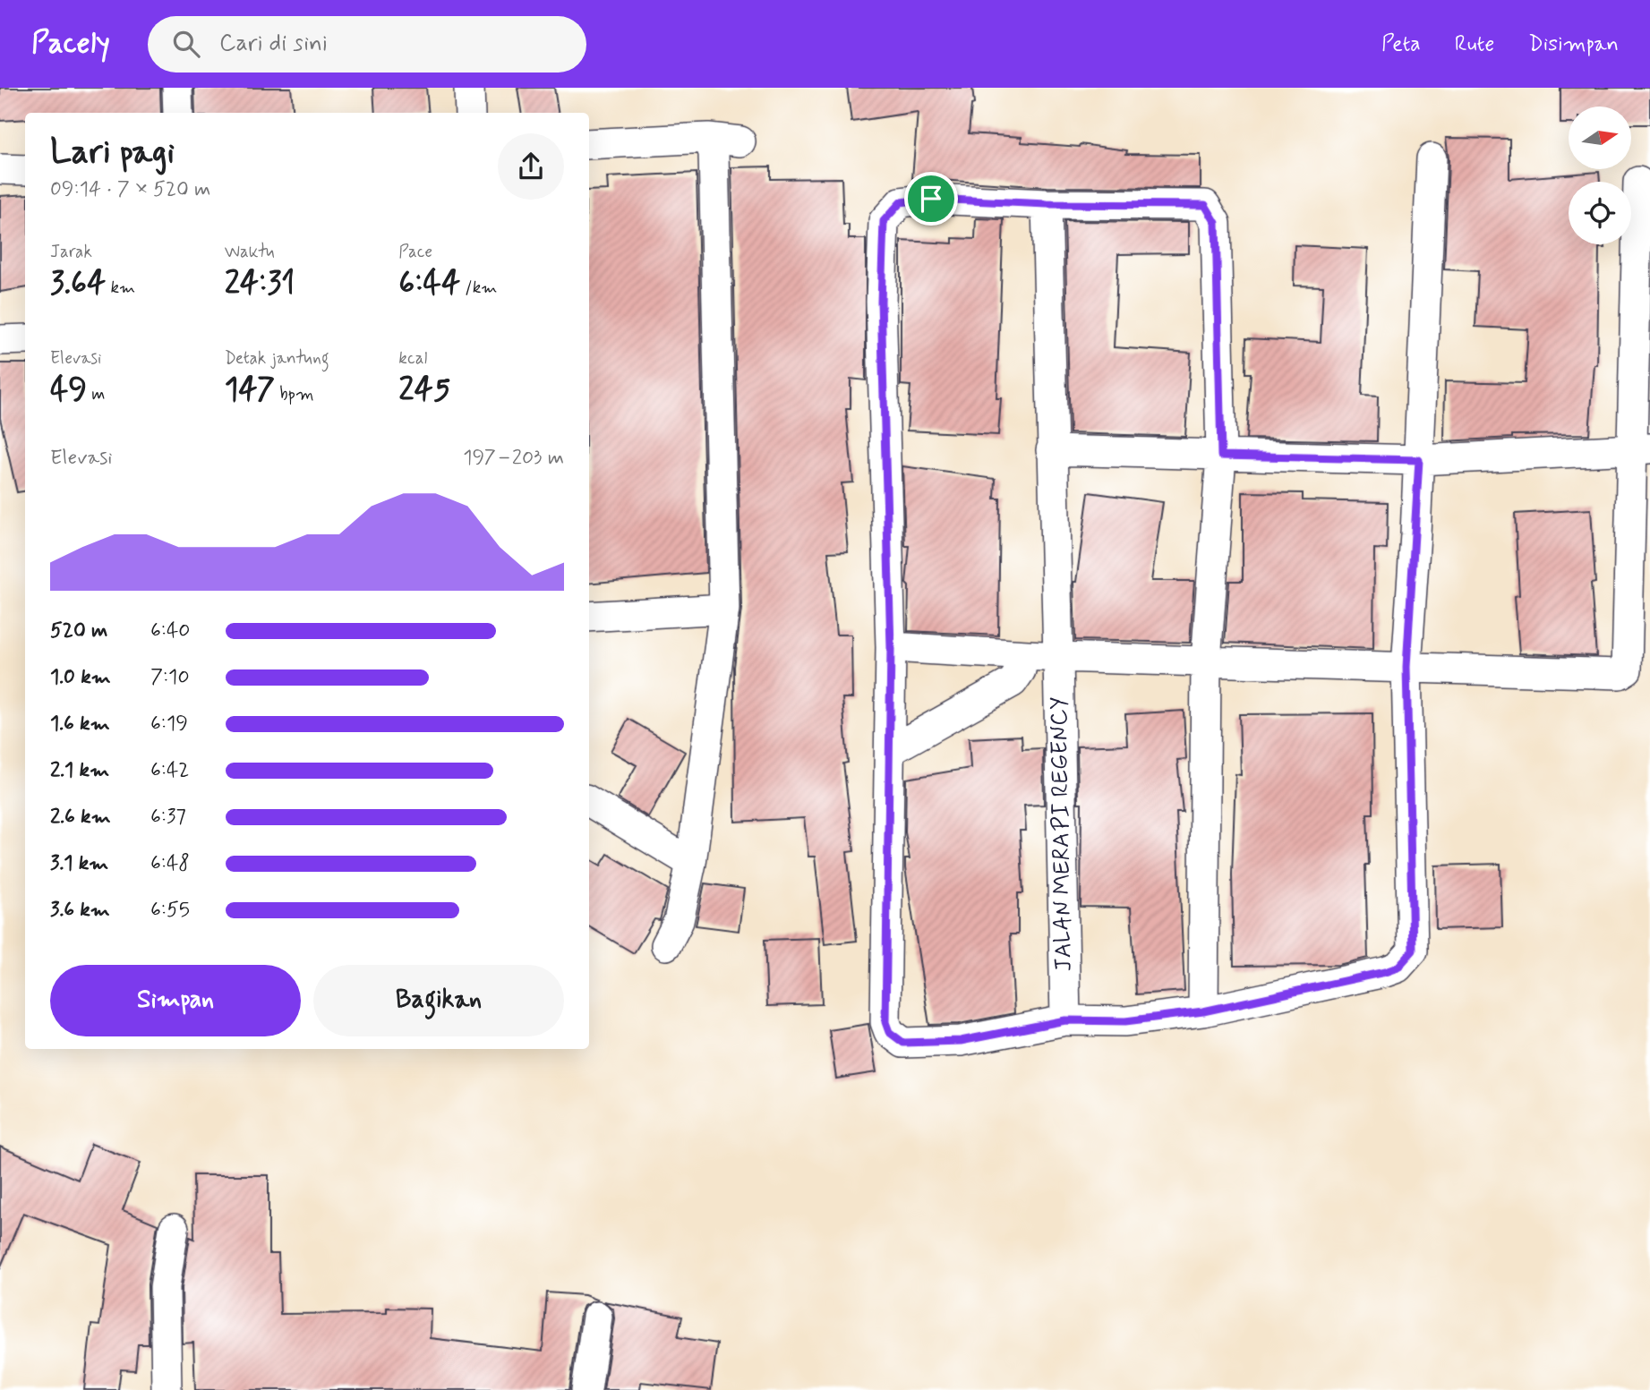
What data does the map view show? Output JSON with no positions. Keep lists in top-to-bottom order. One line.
{"streets":{"street":["JALAN MERAPI REGENCY"]},"north":"right","page":{"header":"Pacely","search":"Cari di sini","nav":["Peta","Rute","Disimpan"],"heading":["Lari pagi","09:14 · 7 × 520 m"],"stats":[["Jarak","3.64 km"],["Waktu","24:31"],["Pace","6:44 /km"],["Elevasi","49 m"],["Detak jantung","147 bpm"],["kcal","245"]],"chart":["Elevasi","197–203 m"],"list":[{"name":"520 m","note":"6:40"},{"name":"1.0 km","note":"7:10"},{"name":"1.6 km","note":"6:19"},{"name":"2.1 km","note":"6:42"},{"name":"2.6 km","note":"6:37"},{"name":"3.1 km","note":"6:48"},{"name":"3.6 km","note":"6:55"}],"buttons":["Simpan","Bagikan"]}}
